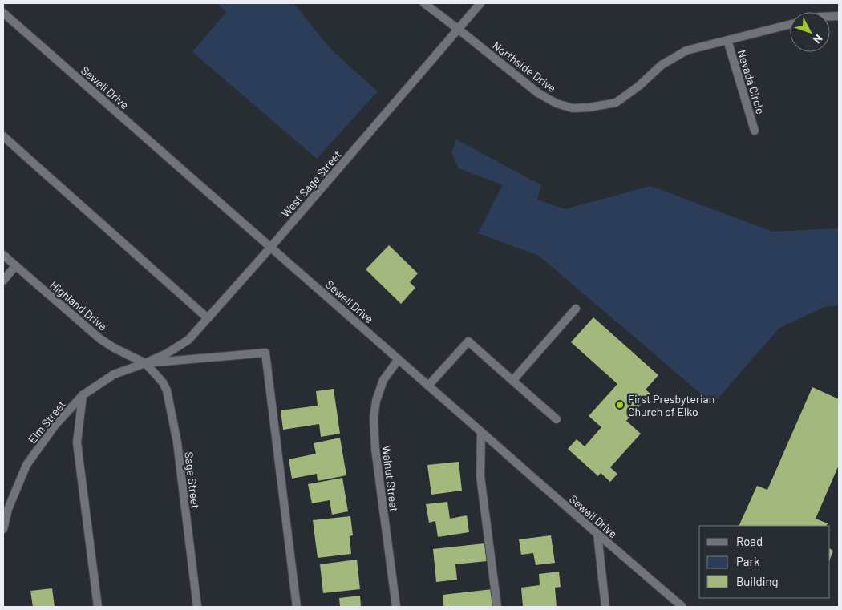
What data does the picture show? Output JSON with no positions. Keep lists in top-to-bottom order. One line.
{"streets":{"street":["Northside Drive","Nevada Circle","Sewell Drive","West Sage Street","Highland Drive","Elm Street","Walnut Street","Sage Street"]},"crossings":[["Northside Drive","Nevada Circle"],["Northside Drive","West Sage Street"],["Sewell Drive","West Sage Street"],["Sewell Drive","Walnut Street"],["West Sage Street","Highland Drive"],["West Sage Street","Elm Street"],["West Sage Street","Sage Street"],["Highland Drive","Elm Street"],["Highland Drive","Sage Street"],["Elm Street","Sage Street"]],"places":["First Presbyterian Church of Elko"],"legend":["Road","Park","Building"],"north":"bottom right"}
